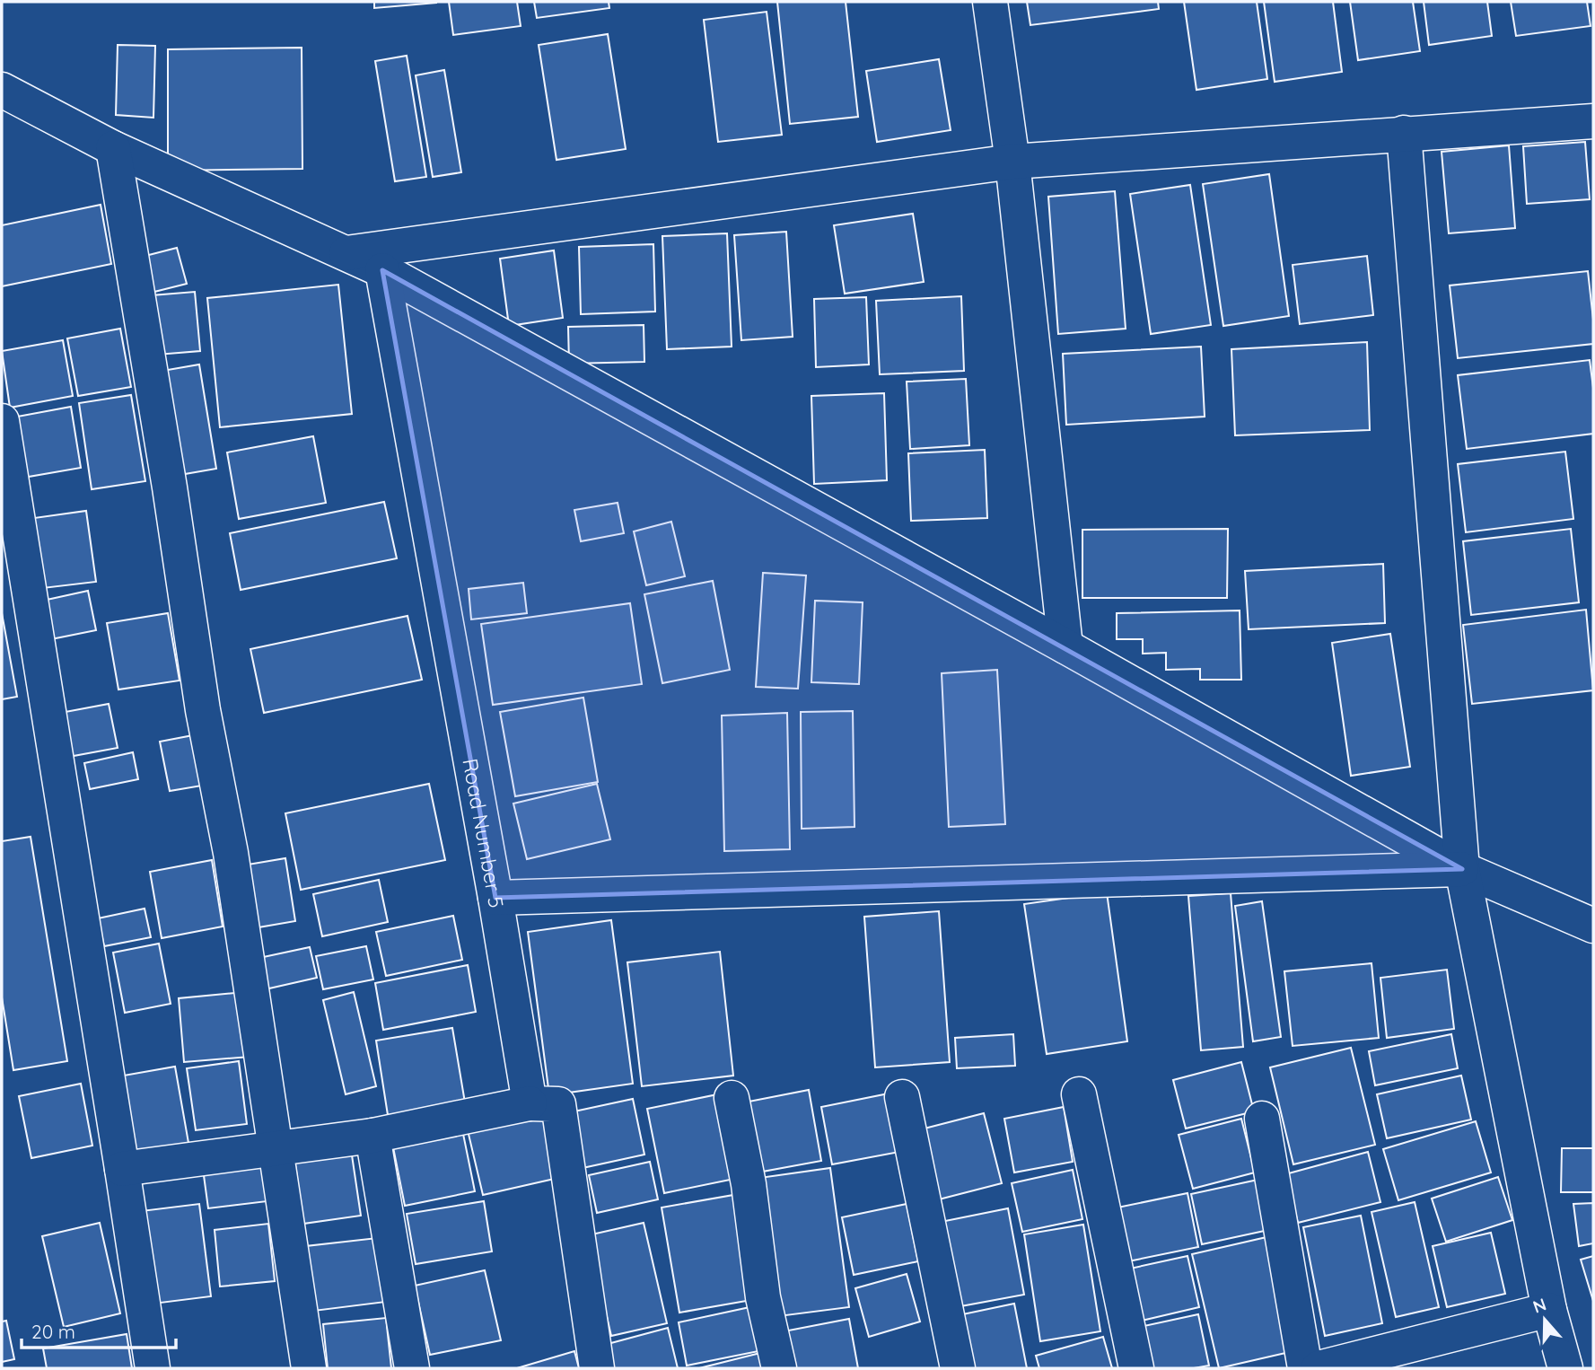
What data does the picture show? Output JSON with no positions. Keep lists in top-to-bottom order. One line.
{"streets":{"street":["Road Number 5"]},"scale_bar":"20 m","north":"top"}
